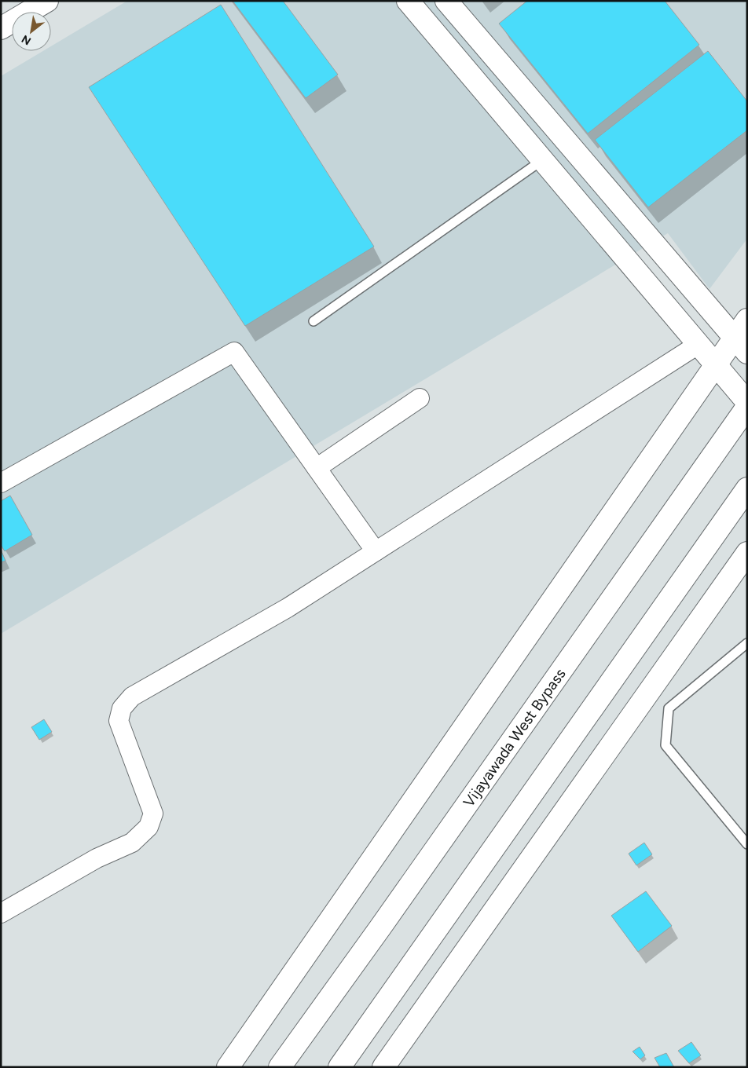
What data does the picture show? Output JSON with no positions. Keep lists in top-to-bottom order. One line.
{"streets":{"main road":["Vijayawada West Bypass"]},"north":"bottom left"}
